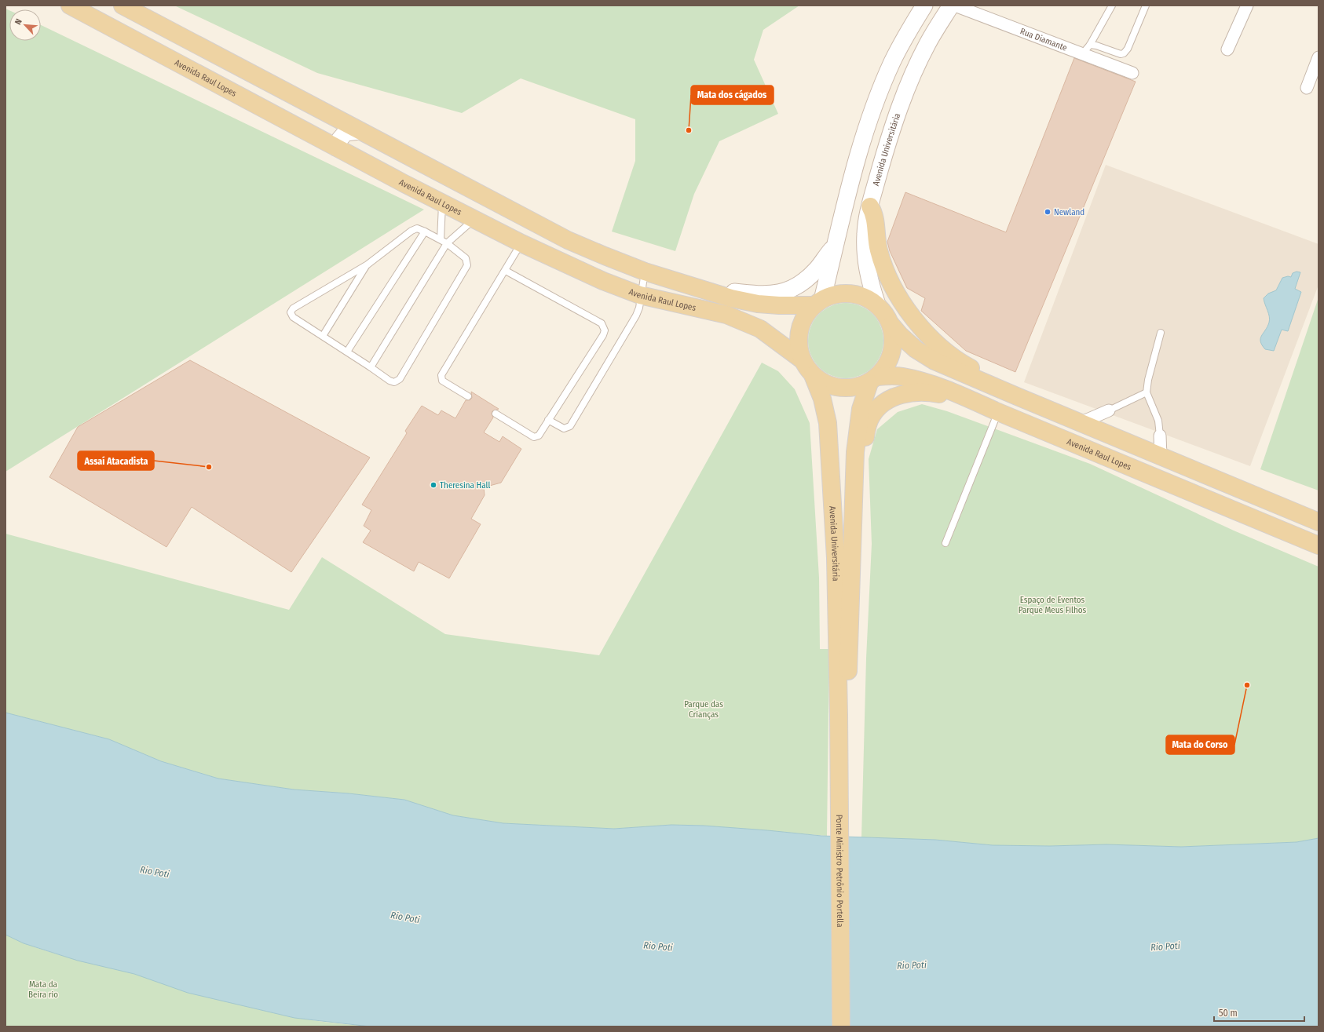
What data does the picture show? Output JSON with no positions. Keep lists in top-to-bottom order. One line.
{"streets":{"main road":["Avenida Raul Lopes","Avenida Universitária","Ponte Ministro Petrônio Portella"],"street":["Rua Diamante"]},"crossings":[["Avenida Raul Lopes","Avenida Universitária"],["Avenida Universitária","Ponte Ministro Petrônio Portella"]],"water":["Rio Poti"],"parks":["Espaço de Eventos Parque Meus Filhos","Parque das Crianças","Mata da Beira rio"],"places":["Mata dos cágados","Newland","Assaí Atacadista","Theresina Hall","Mata do Corso"],"scale_bar":"50 m","north":"top left"}
